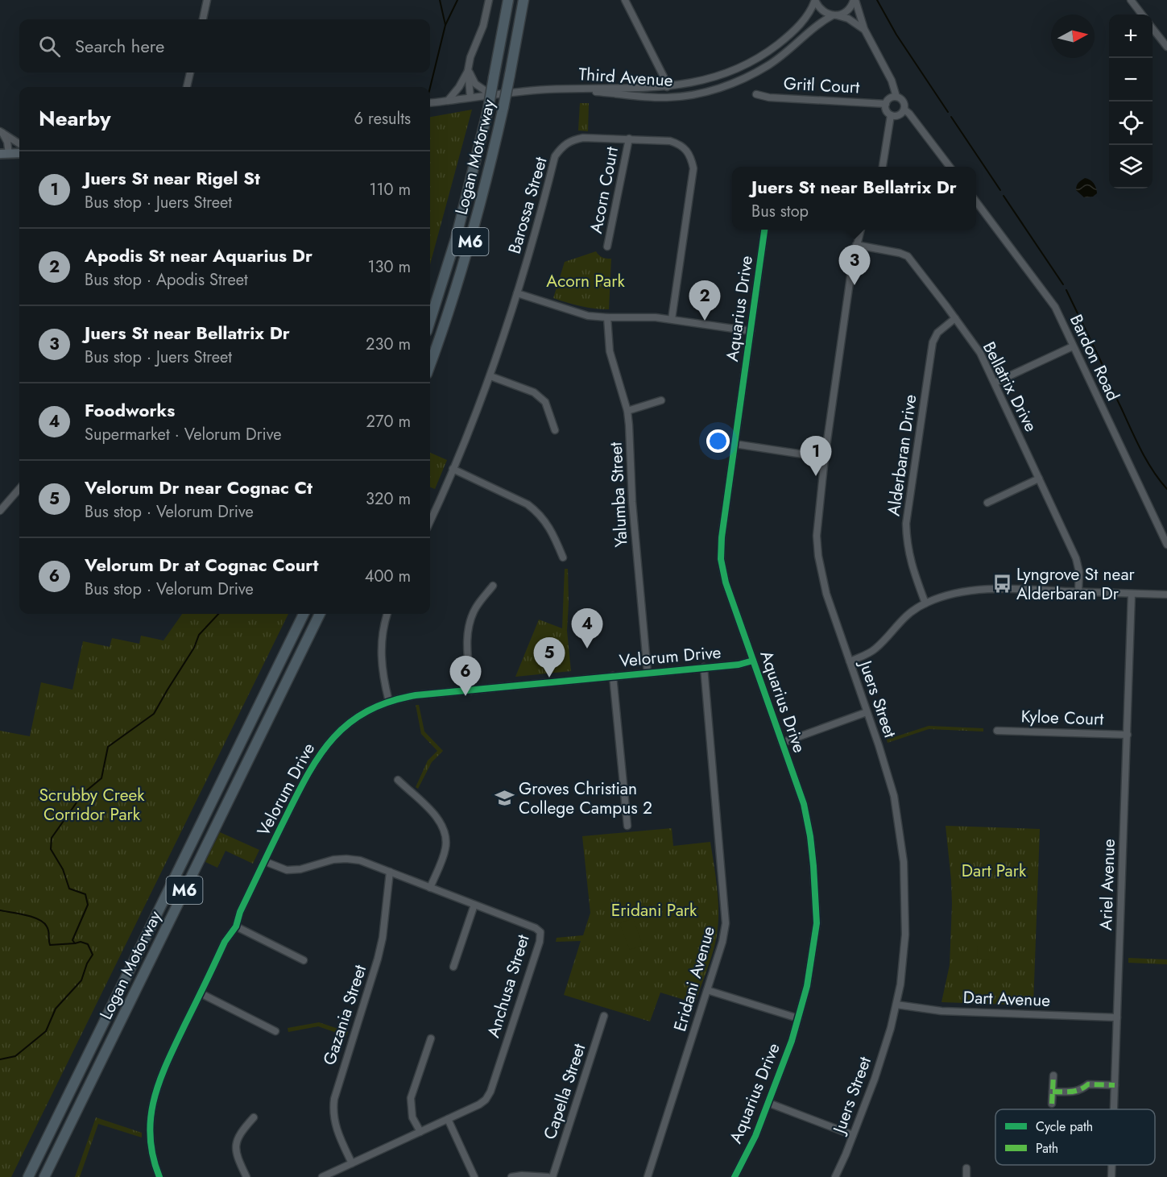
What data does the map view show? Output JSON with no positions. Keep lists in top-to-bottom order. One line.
{"streets":{"highway":["Logan Motorway","M6"],"street":["Third Avenue","Gritl Court","Acorn Court","Barossa Street","Aquarius Drive","Bardon Road","Bellatrix Drive","Alderbaran Drive","Yalumba Street","Velorum Drive","Juers Street","Kyloe Court","Ariel Avenue","Eridani Avenue","Anchusa Street","Dart Avenue","Gazania Street","Capella Street"]},"crossings":[["Acorn Court","Barossa Street"],["Aquarius Drive","Velorum Drive"],["Bellatrix Drive","Alderbaran Drive"],["Bellatrix Drive","Juers Street"],["Yalumba Street","Velorum Drive"],["Velorum Drive","Eridani Avenue"],["Velorum Drive","Anchusa Street"],["Juers Street","Dart Avenue"],["Kyloe Court","Ariel Avenue"],["Ariel Avenue","Dart Avenue"],["Anchusa Street","Gazania Street"]],"parks":["Acorn Park","Scrubby Creek Corridor Park","Dart Park","Eridani Park"],"places":{"bus stop":["Lyngrove St near Alderbaran Dr"],"school or university":["Groves Christian College Campus 2"]},"legend":["Cycle path","Path"],"north":"right","page":{"map_buttons":["+","−"],"search":"Search here","heading":["Nearby","6 results"],"list":[{"mark":"1","name":"Juers St near Rigel St","note":"Bus stop · Juers Street","value":"110 m"},{"mark":"2","name":"Apodis St near Aquarius Dr","note":"Bus stop · Apodis Street","value":"130 m"},{"mark":"3","name":"Juers St near Bellatrix Dr","note":"Bus stop · Juers Street","value":"230 m"},{"mark":"4","name":"Foodworks","note":"Supermarket · Velorum Drive","value":"270 m"},{"mark":"5","name":"Velorum Dr near Cognac Ct","note":"Bus stop · Velorum Drive","value":"320 m"},{"mark":"6","name":"Velorum Dr at Cognac Court","note":"Bus stop · Velorum Drive","value":"400 m"}],"popup":["Juers St near Bellatrix Dr","Bus stop"],"pins":["3","2","1","4","5","6"]}}
